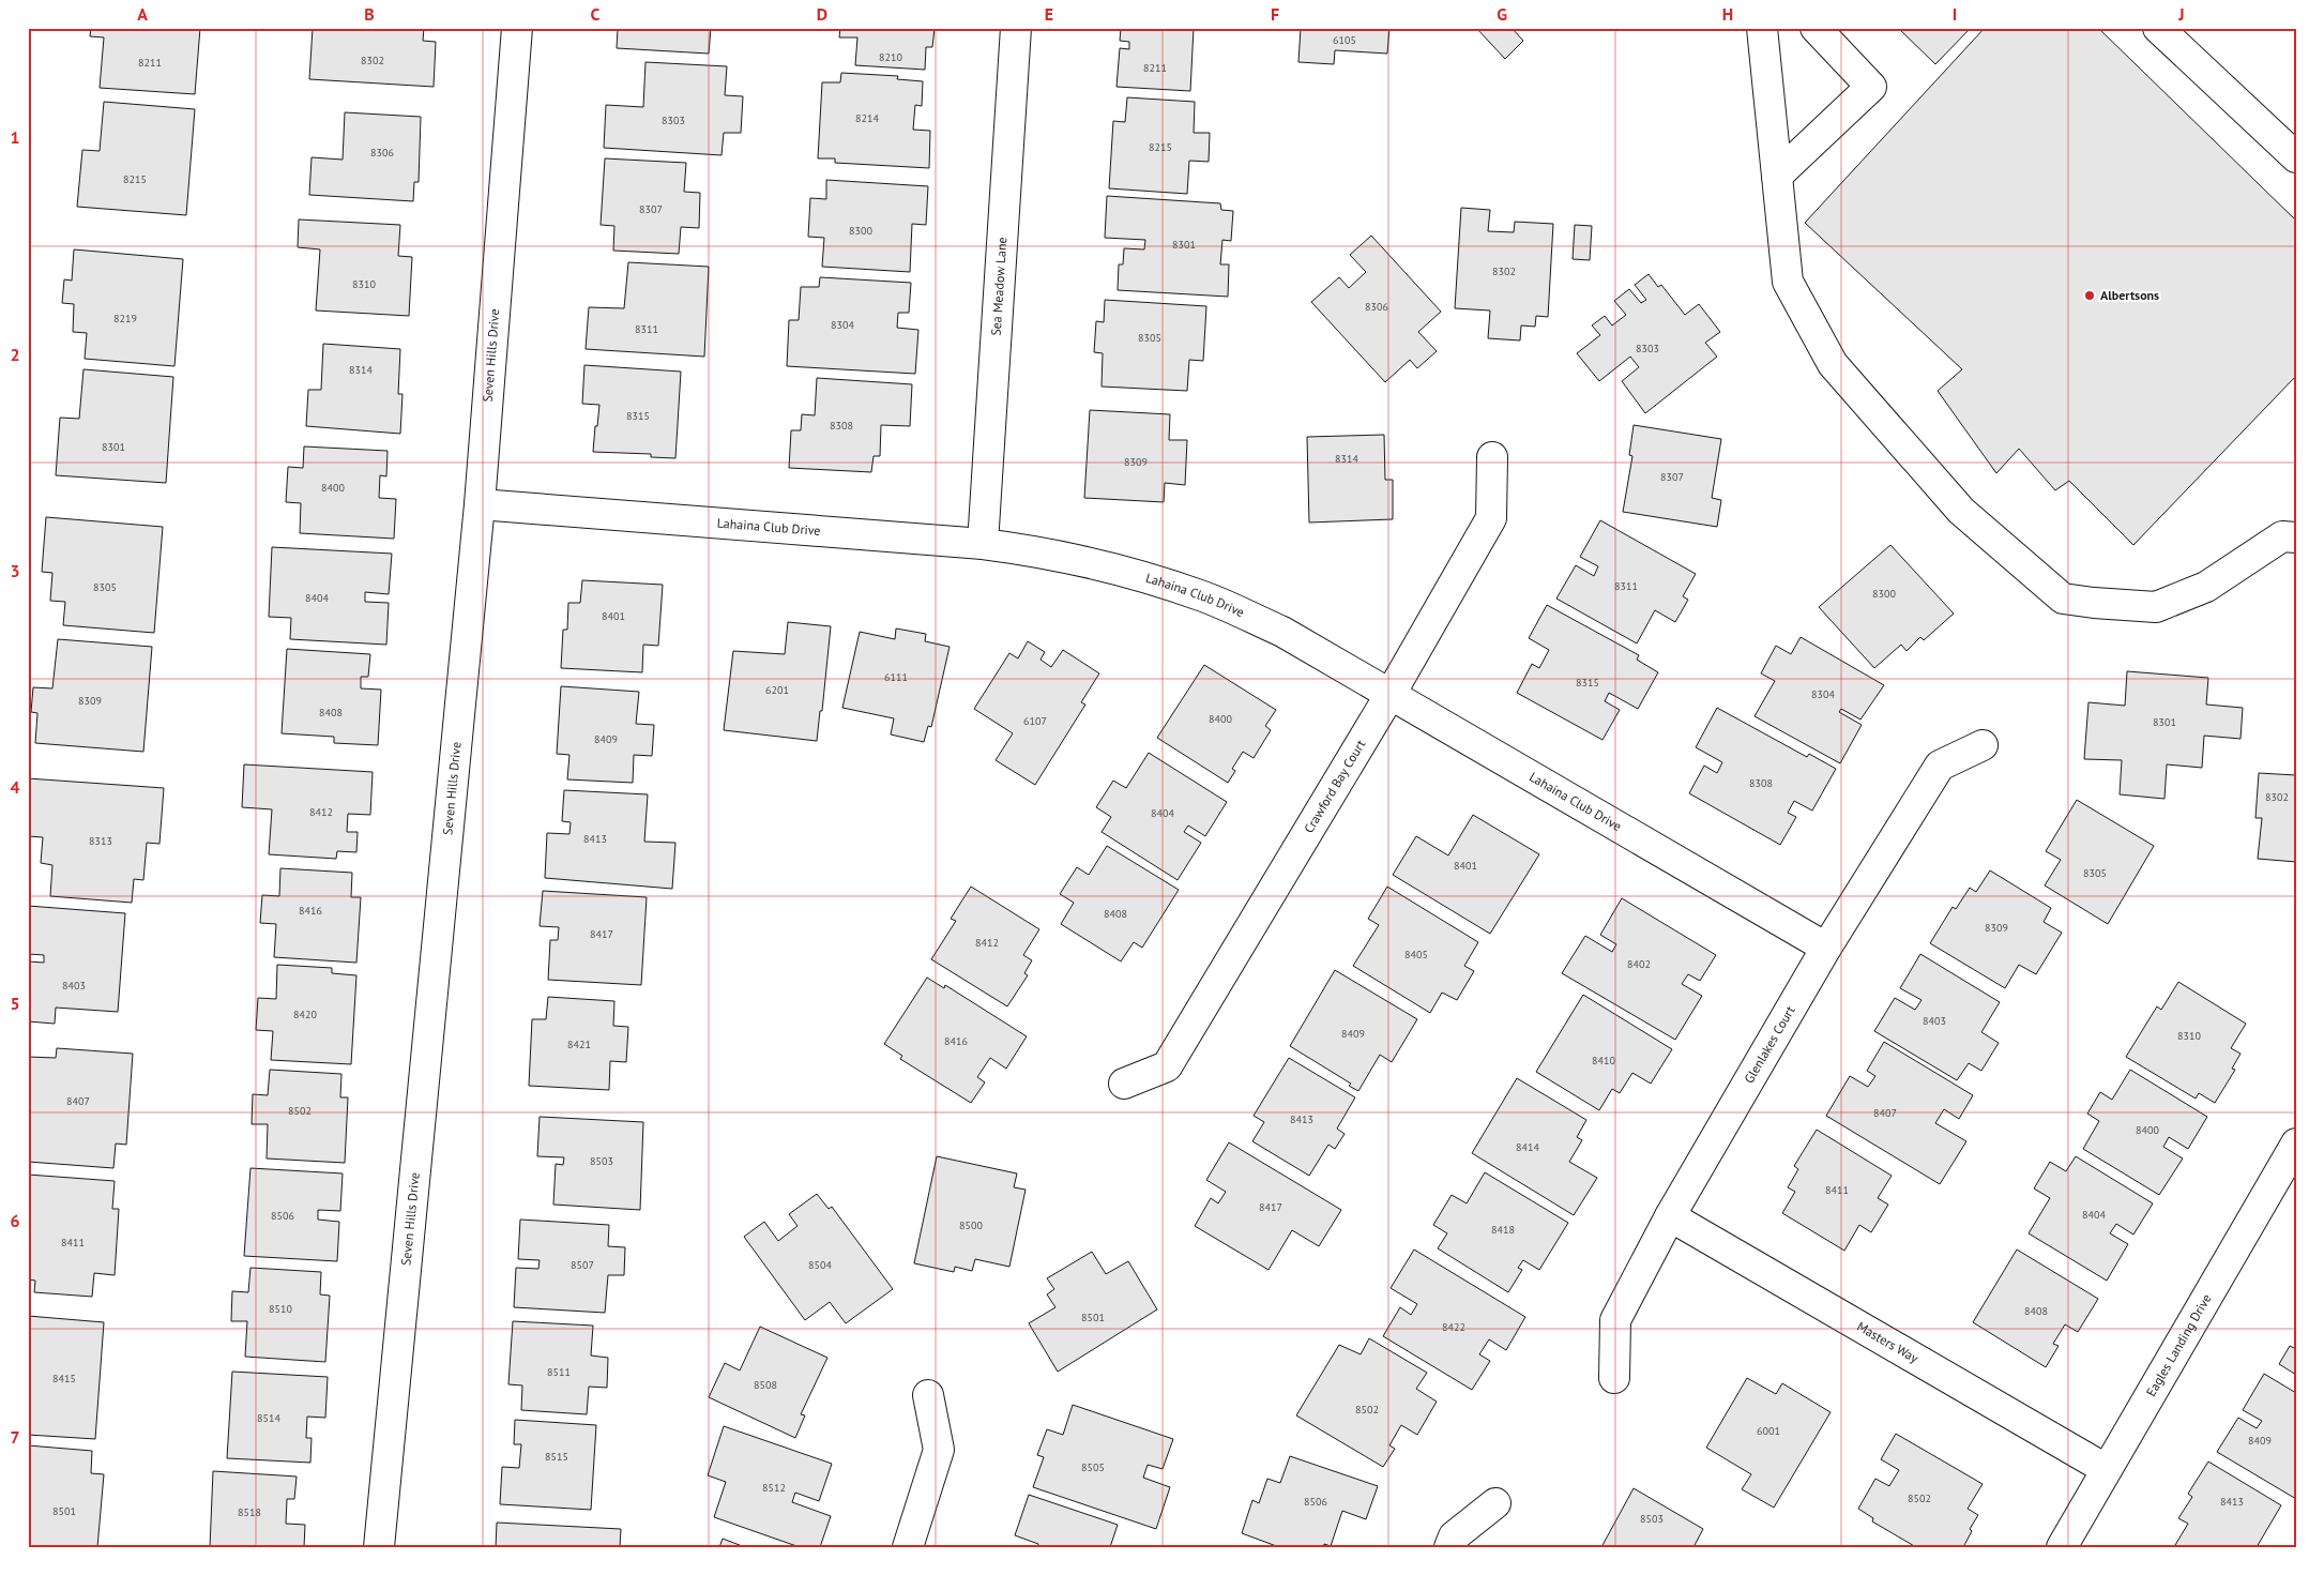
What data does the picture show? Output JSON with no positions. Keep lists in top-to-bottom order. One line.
{"streets":{"street":["Sea Meadow Lane","Seven Hills Drive","Lahaina Club Drive","Crawford Bay Court","Glenlakes Court","Masters Way","Eagles Landing Drive"]},"crossings":[["Sea Meadow Lane","Lahaina Club Drive"],["Seven Hills Drive","Lahaina Club Drive"],["Lahaina Club Drive","Crawford Bay Court"],["Lahaina Club Drive","Glenlakes Court"],["Glenlakes Court","Masters Way"],["Masters Way","Eagles Landing Drive"]],"places":["Albertsons"],"house_numbers":["6105","8210","8302","8211","8211","8214","8303","8215","8306","8215","8307","8300","8301","8302","8310","8306","8219","8304","8311","8305","8303","8314","8315","8308","8301","8314","8309","8307","8400","8311","8305","8300","8404","8401","6111","8315","6201","8304","8309","8408","8400","6107","8301","8409","8308","8302","8412","8404","8413","8313","8401","8305","8416","8408","8309","8417","8412","8405","8402","8403","8420","8403","8409","8310","8416","8421","8410","8407","8502","8407","8413","8400","8414","8503","8411","8417","8404","8506","8500","8418","8411","8507","8504","8510","8408","8501","8422","8511","8415","8508","8502","8514","6001","8409","8515","8505","8512","8502","8506","8413","8501","8518","8503"],"grid":{"columns":["A","B","C","D","E","F","G","H","I","J"],"rows":["1","2","3","4","5","6","7"]}}
